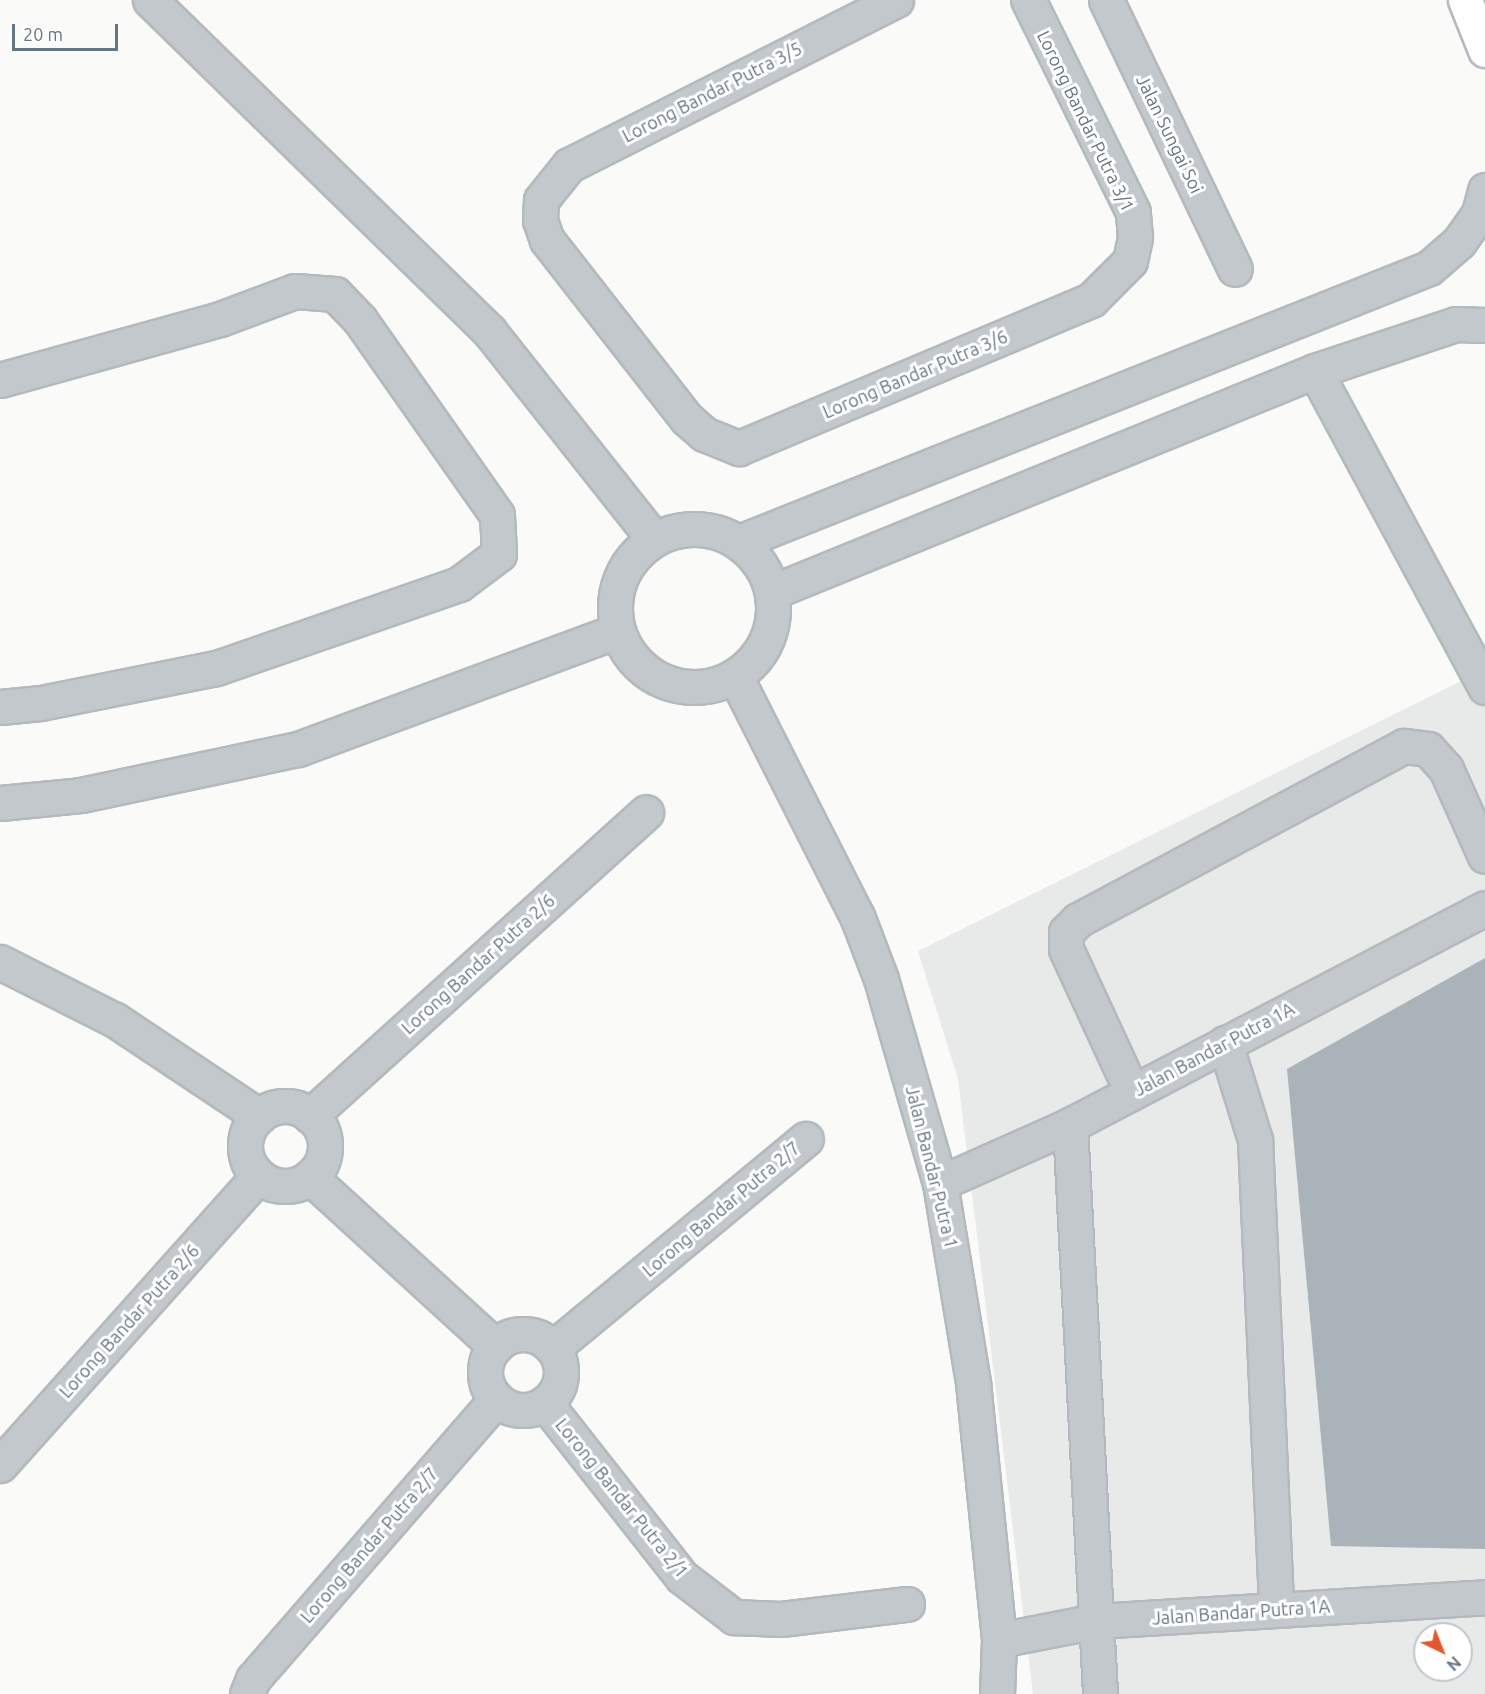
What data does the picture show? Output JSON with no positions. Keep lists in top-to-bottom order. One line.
{"streets":{"street":["Lorong Bandar Putra 3/5","Lorong Bandar Putra 3/1","Jalan Sungai Soi","Lorong Bandar Putra 3/6","Lorong Bandar Putra 2/6","Jalan Bandar Putra 1A","Jalan Bandar Putra 1","Lorong Bandar Putra 2/7","Lorong Bandar Putra 2/1"]},"crossings":[["Lorong Bandar Putra 3/5","Lorong Bandar Putra 3/6"],["Lorong Bandar Putra 3/1","Lorong Bandar Putra 3/6"],["Jalan Bandar Putra 1A","Jalan Bandar Putra 1"],["Lorong Bandar Putra 2/7","Lorong Bandar Putra 2/1"]],"scale_bar":"20 m","north":"bottom right"}
